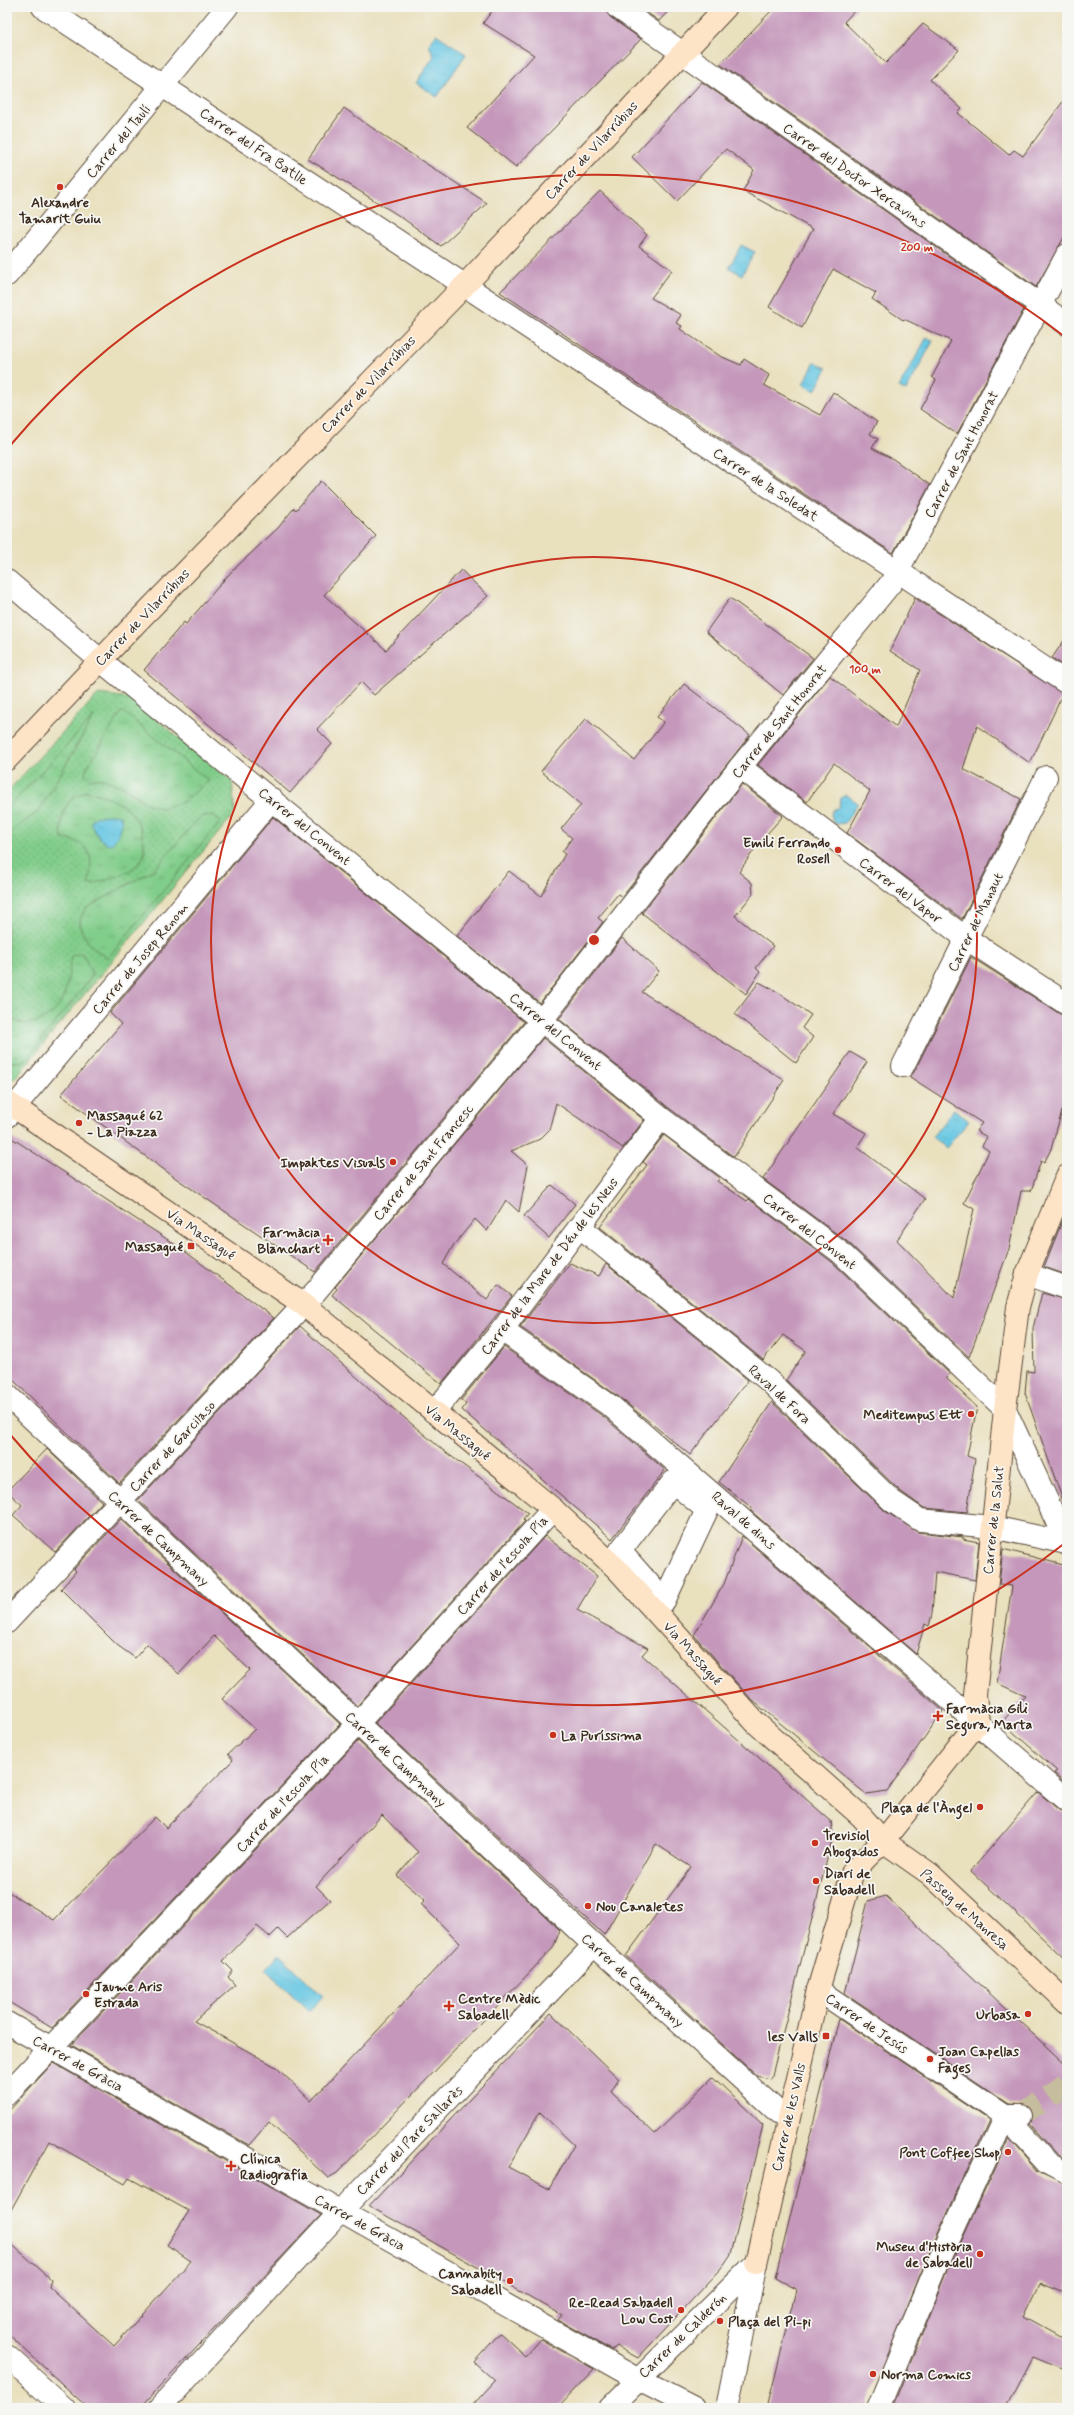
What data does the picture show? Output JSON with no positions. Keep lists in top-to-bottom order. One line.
{"streets":{"street":["Carrer del Taulí","Carrer del Fra Batlle","Carrer de Vilarrúbias","Carrer del Doctor Xercavins","Carrer de Sant Honorat","Carrer de la Soledat","Carrer del Convent","Carrer del Vapor","Carrer de Manaut","Carrer de Josep Renom","Carrer de Sant Francesc","Via Massagué","Carrer de la Mare de Déu de les Neus","Raval de Fora","Carrer de Garcilaso","Raval de dins","Carrer de la Salut","Carrer de Campmany","Carrer de l'escola Pía","Passeig de Manresa","Carrer de Jesús","Carrer de Gràcia","Carrer de les Valls","Carrer del Pare Sallarès","Carrer de Calderón"]},"crossings":[["Carrer del Taulí","Carrer del Fra Batlle"],["Carrer del Fra Batlle","Carrer de Vilarrúbias"],["Carrer del Fra Batlle","Carrer de la Soledat"],["Carrer de Vilarrúbias","Carrer del Doctor Xercavins"],["Carrer de Vilarrúbias","Carrer de la Soledat"],["Carrer de Vilarrúbias","Carrer del Convent"],["Carrer del Doctor Xercavins","Carrer de Sant Honorat"],["Carrer de Sant Honorat","Carrer de la Soledat"],["Carrer de Sant Honorat","Carrer del Convent"],["Carrer de Sant Honorat","Carrer del Vapor"],["Carrer de Sant Honorat","Carrer de Sant Francesc"],["Carrer del Convent","Carrer de Josep Renom"],["Carrer del Convent","Carrer de Sant Francesc"],["Carrer del Convent","Carrer de la Mare de Déu de les Neus"],["Carrer del Convent","Carrer de la Salut"],["Carrer del Vapor","Carrer de Manaut"],["Carrer de Josep Renom","Via Massagué"],["Carrer de Sant Francesc","Via Massagué"],["Carrer de Sant Francesc","Carrer de Garcilaso"],["Via Massagué","Carrer de la Mare de Déu de les Neus"],["Via Massagué","Carrer de Garcilaso"],["Via Massagué","Carrer de l'escola Pía"],["Via Massagué","Passeig de Manresa"],["Carrer de la Mare de Déu de les Neus","Raval de Fora"],["Carrer de la Mare de Déu de les Neus","Raval de dins"],["Raval de Fora","Carrer de la Salut"],["Carrer de Garcilaso","Carrer de Campmany"],["Raval de dins","Carrer de la Salut"],["Carrer de Campmany","Carrer de l'escola Pía"],["Carrer de Campmany","Carrer de les Valls"],["Carrer de Campmany","Carrer del Pare Sallarès"],["Carrer de l'escola Pía","Carrer de Gràcia"],["Passeig de Manresa","Carrer de les Valls"],["Carrer de Jesús","Carrer de les Valls"],["Carrer de Gràcia","Carrer del Pare Sallarès"],["Carrer de Gràcia","Carrer de Calderón"],["Carrer de les Valls","Carrer de Calderón"]],"places":{"other":["Alexandre Tamarit Guiu","Emili Ferrando Rosell","Massagué 62 - La Piazza","Impaktes Visuals","Meditempus Ett","La Puríssima","Plaça de l'Àngel","Trevisiol Abogados","Diari de Sabadell","Nou Canaletes","Jaume Aris Estrada","Urbasa","Joan Capellas Fages","Pont Coffee Shop","Museu d'Història de Sabadell","Cannabity Sabadell","Re-Read Sabadell Low Cost","Plaça del Pi-pi","Norma Comics"],"health":["Farmàcia Blanchart","Farmàcia Gili Segura, Marta","Centre Mèdic Sabadell","Clínica Radiografía"],"transit":["Massagué","les Valls"]},"rings":["200 m","100 m"]}
